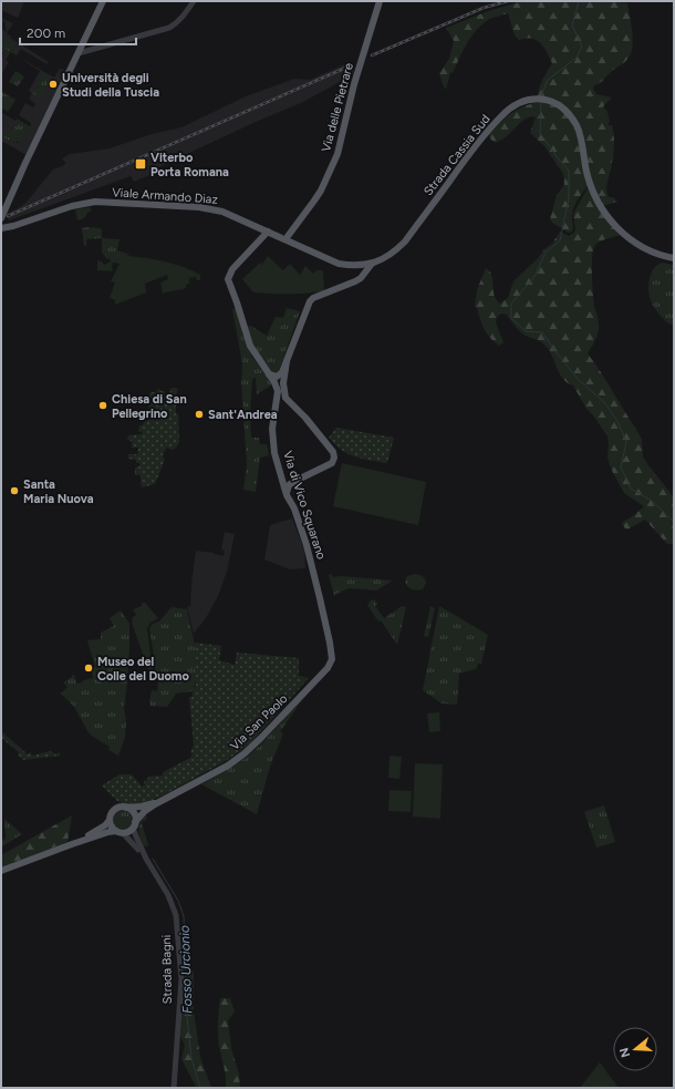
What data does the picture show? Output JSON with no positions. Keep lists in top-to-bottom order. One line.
{"streets":{"main road":["Via delle Pietrare","Strada Cassia Sud","Viale Armando Diaz","Via di Vico Squarano","Via San Paolo"],"street":["Strada Bagni"]},"crossings":[["Via delle Pietrare","Viale Armando Diaz"],["Strada Cassia Sud","Viale Armando Diaz"],["Viale Armando Diaz","Via di Vico Squarano"],["Via di Vico Squarano","Via San Paolo"],["Via San Paolo","Strada Bagni"]],"water":["Fosso Urcionio"],"places":{"other":["Università degli Studi della Tuscia","Chiesa di San Pellegrino","Sant'Andrea","Santa Maria Nuova","Museo del Colle del Duomo"],"transit":["Viterbo Porta Romana"]},"scale_bar":"200 m","north":"left"}
